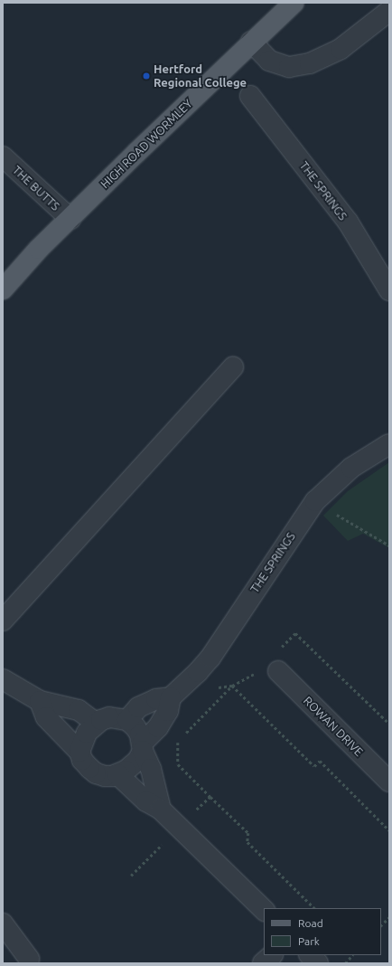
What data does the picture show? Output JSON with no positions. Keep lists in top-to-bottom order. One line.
{"streets":{"main road":["HIGH ROAD WORMLEY"],"street":["THE BUTTS","THE SPRINGS","ROWAN DRIVE"]},"crossings":[["HIGH ROAD WORMLEY","THE BUTTS"]],"places":["Hertford Regional College"],"legend":["Road","Park"]}
